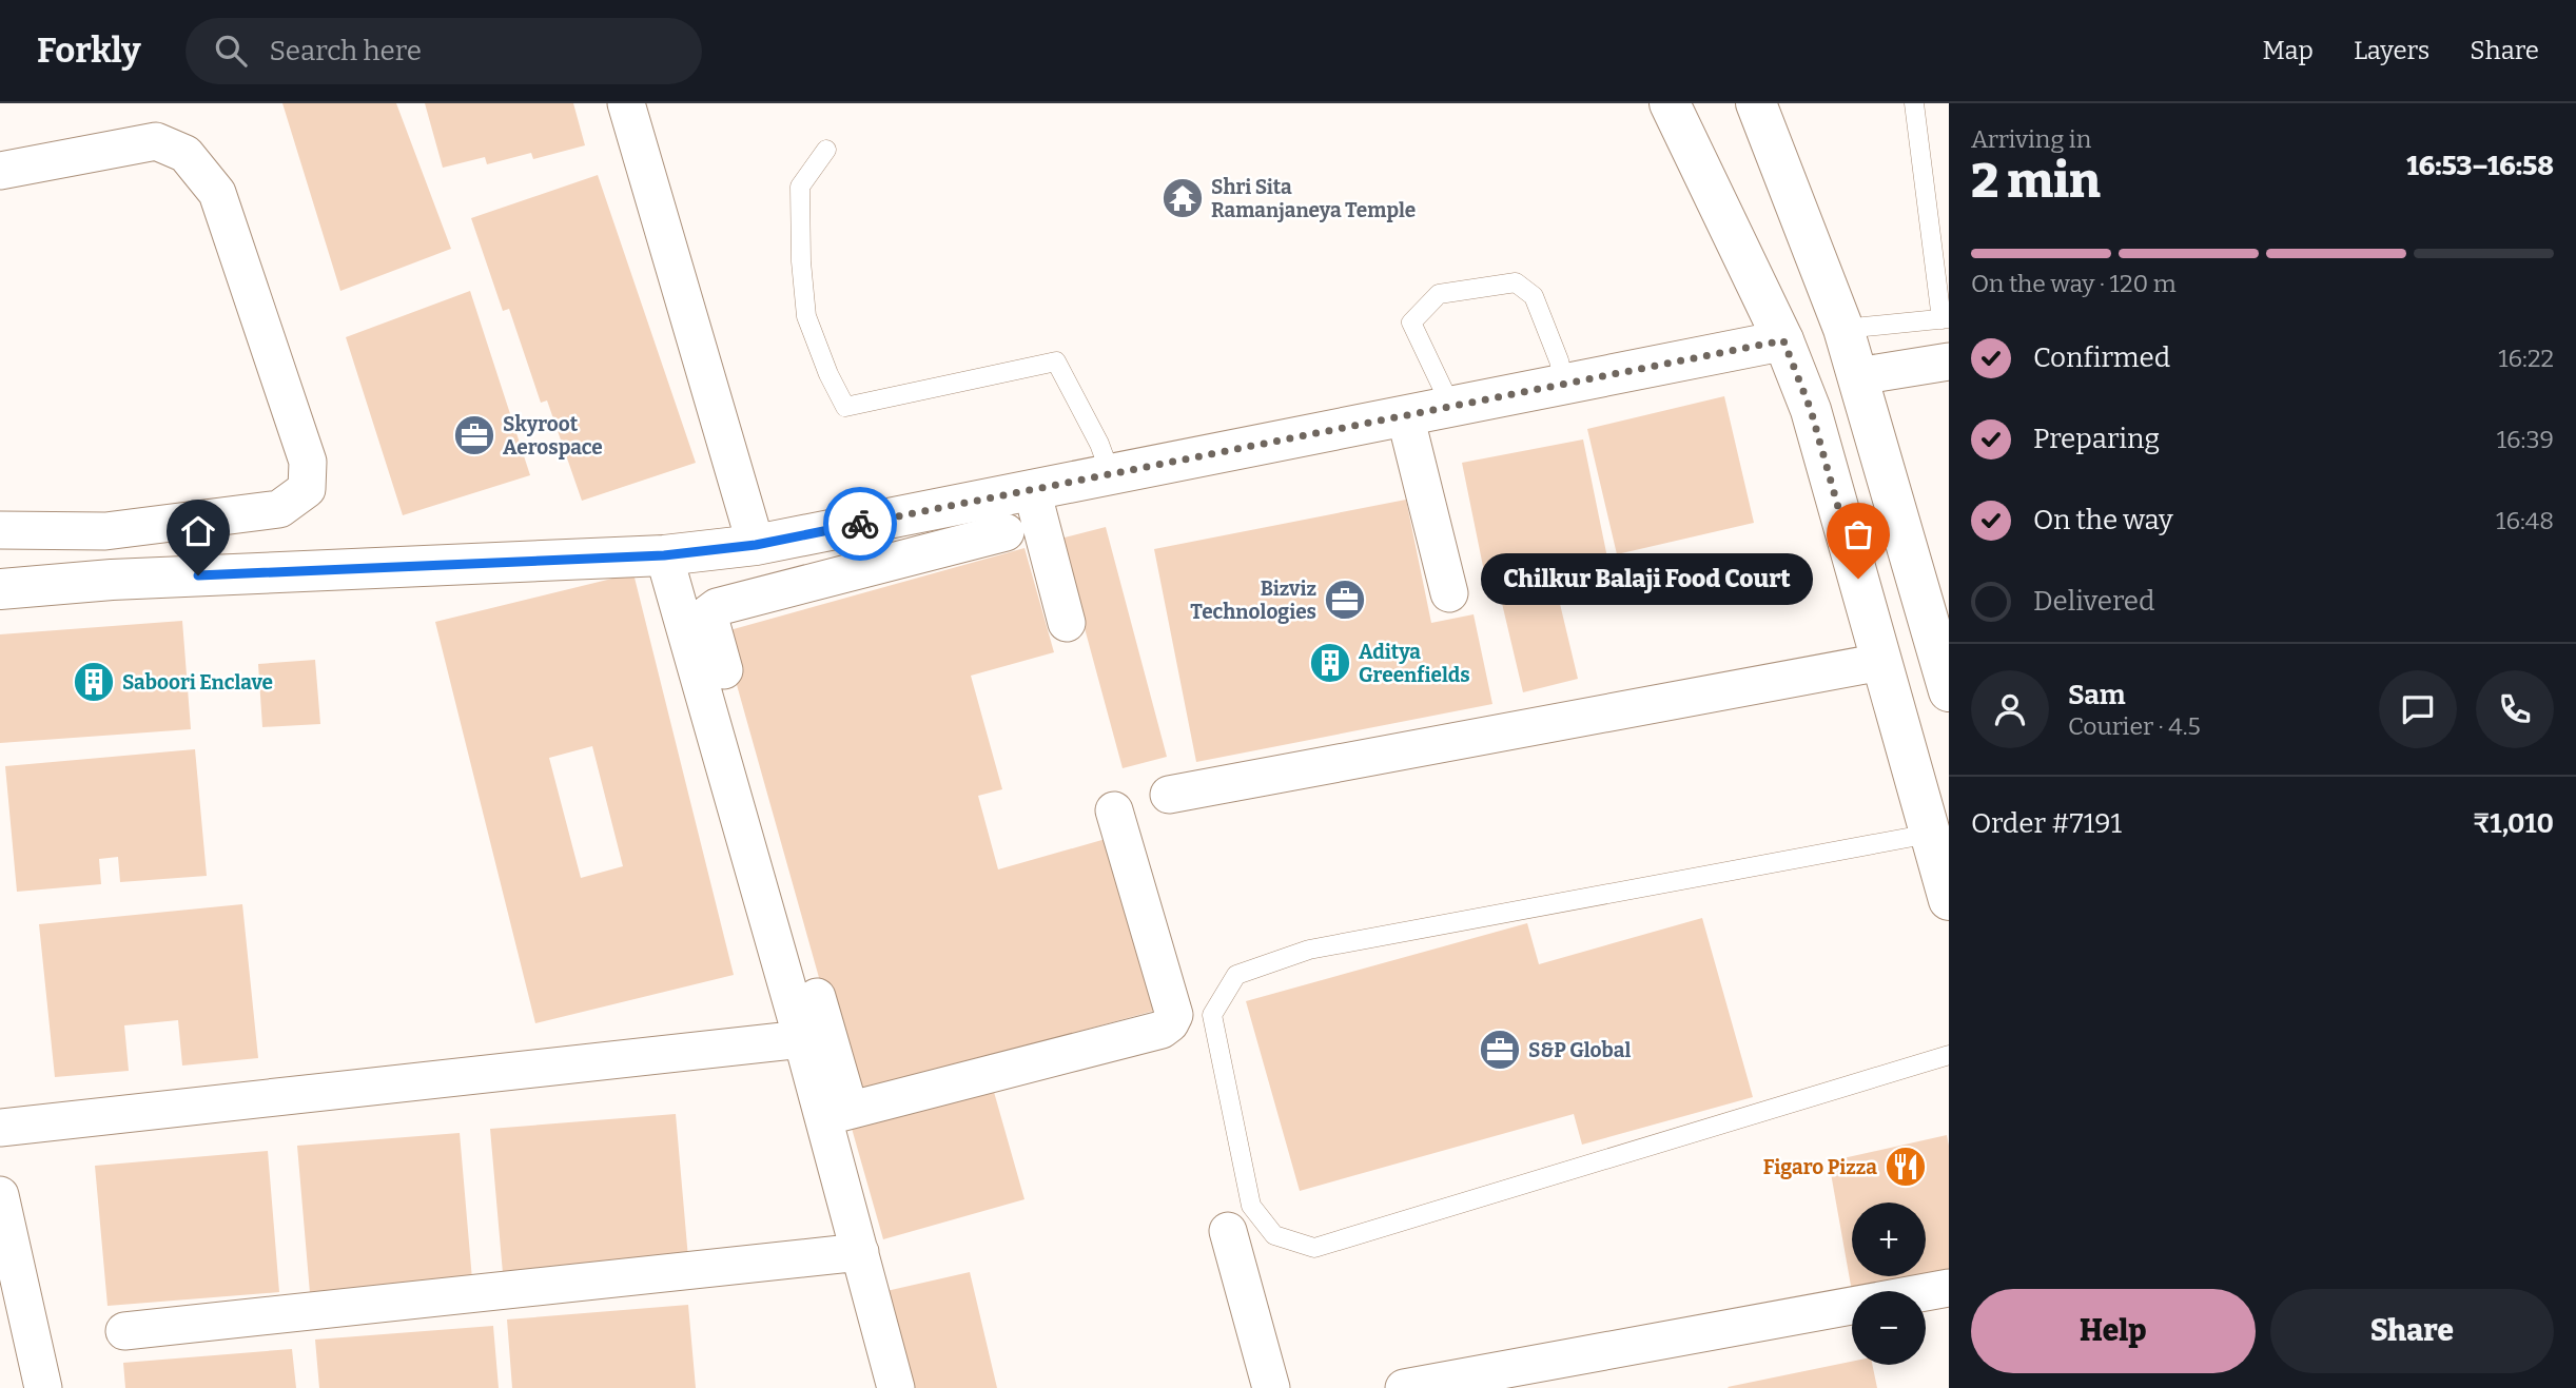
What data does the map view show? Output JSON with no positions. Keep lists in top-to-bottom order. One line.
{"places":{"temple":["Shri Sita Ramanjaneya Temple"],"office":["Skyroot Aerospace","Bizviz Technologies","S&P Global"],"other":["Chilkur Balaji Food Court"],"building":["Aditya Greenfields","Saboori Enclave"],"restaurant":["Figaro Pizza"]},"page":{"header":"Forkly","search":"Search here","nav":["Map","Layers","Share"],"heading":["2 min","Arriving in","16:53–16:58"],"panel":["Sam","Courier · 4.5","Order #7191","₹1,010"],"bar":"On the way · 120 m","list":[["Confirmed","16:22"],["Preparing","16:39"],["On the way","16:48"],"Delivered"],"bubble":"Chilkur Balaji Food Court","map_buttons":["+","−"],"buttons":["Help","Share"]}}
